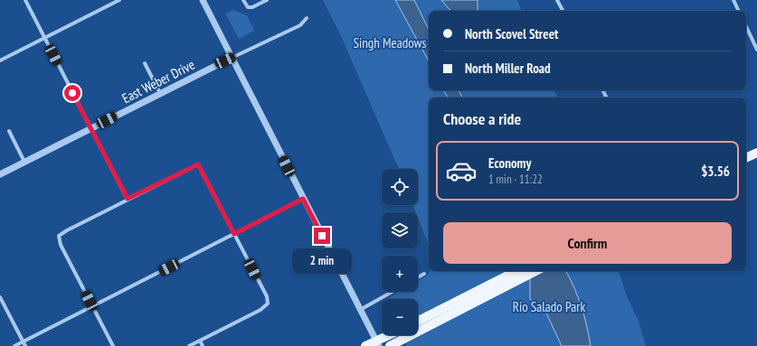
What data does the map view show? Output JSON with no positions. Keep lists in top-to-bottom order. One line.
{"streets":{"street":["East Weber Drive"]},"parks":["Singh Meadows","Rio Salado Park"],"page":{"banner":["North Scovel Street","North Miller Road"],"heading":"Choose a ride","list":[{"name":"Economy","note":"1 min · 11:22","value":"$3.56"}],"map_buttons":["+","−"],"buttons":"Confirm","bubble":"2 min"}}
